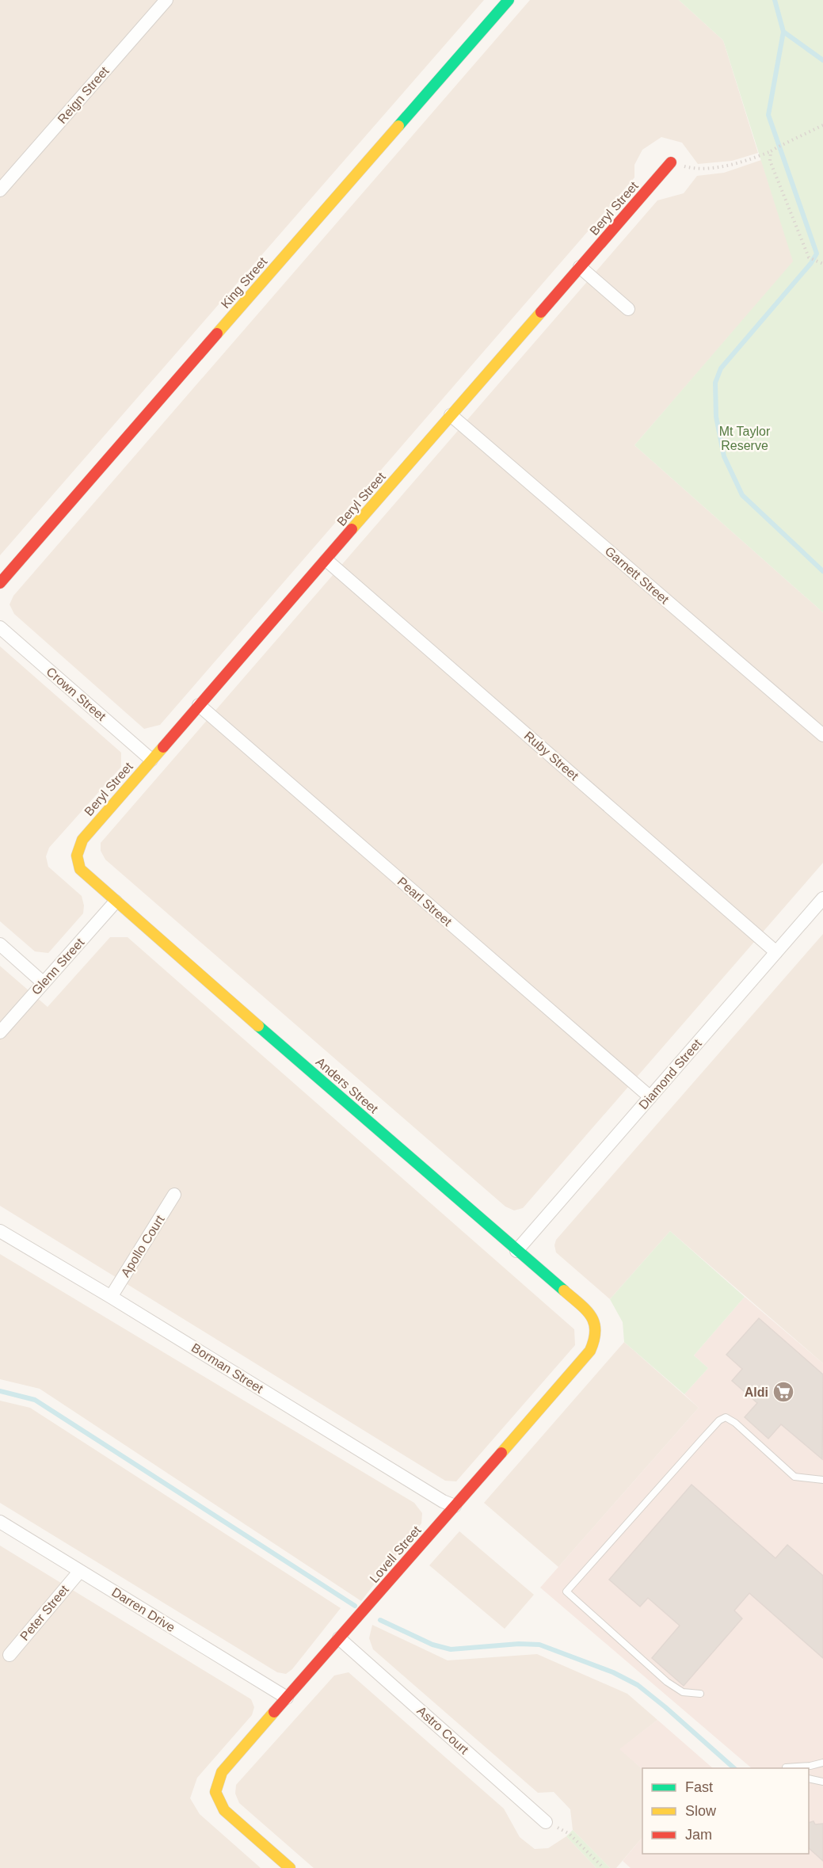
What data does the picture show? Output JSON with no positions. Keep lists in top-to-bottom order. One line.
{"streets":{"street":["Reign Street","Beryl Street","King Street","Garnett Street","Crown Street","Ruby Street","Pearl Street","Glenn Street","Diamond Street","Anders Street","Apollo Court","Borman Street","Lovell Street","Darren Drive","Peter Street","Astro Court"]},"crossings":[["Beryl Street","Garnett Street"],["Beryl Street","Crown Street"],["Beryl Street","Ruby Street"],["Beryl Street","Pearl Street"],["Beryl Street","Anders Street"],["Ruby Street","Diamond Street"],["Pearl Street","Diamond Street"],["Glenn Street","Anders Street"],["Diamond Street","Anders Street"],["Anders Street","Lovell Street"],["Apollo Court","Borman Street"],["Borman Street","Lovell Street"],["Lovell Street","Darren Drive"],["Lovell Street","Astro Court"],["Darren Drive","Peter Street"]],"parks":["Mt Taylor Reserve"],"places":{"supermarket":["Aldi"]},"legend":["Fast","Slow","Jam"]}
